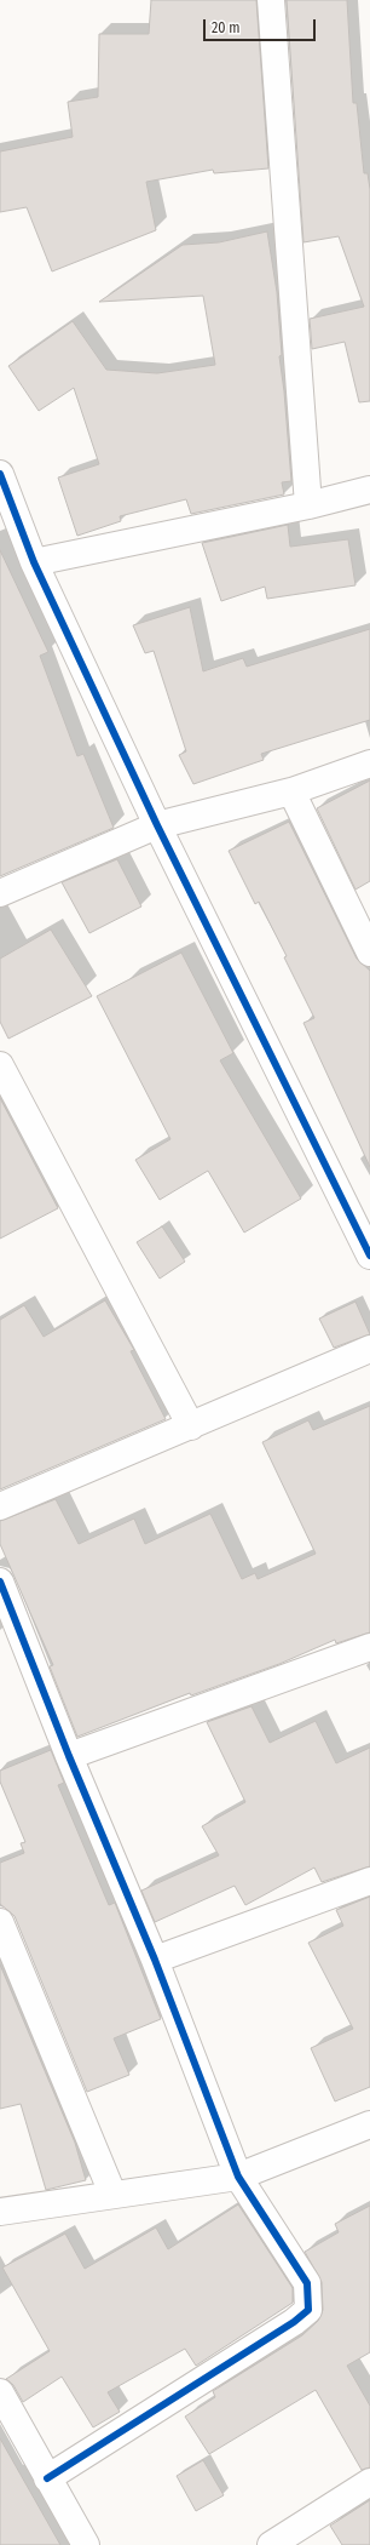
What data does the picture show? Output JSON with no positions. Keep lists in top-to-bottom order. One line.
{"scale_bar":"20 m"}
